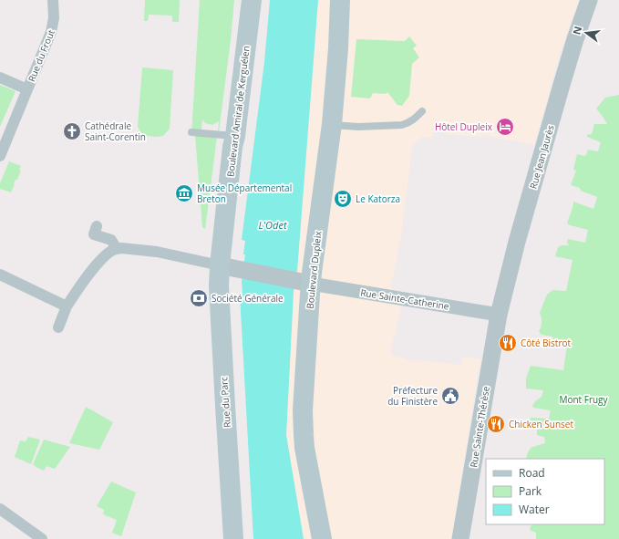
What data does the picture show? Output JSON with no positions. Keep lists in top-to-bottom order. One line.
{"streets":{"main road":["Boulevard Amiral de Kerguélen","Boulevard Dupleix","Rue du Parc"],"street":["Rue du Frout","Rue Jean Jaurès","Rue Sainte-Catherine","Rue Sainte-Thérèse"]},"crossings":[["Boulevard Amiral de Kerguélen","Rue du Parc"],["Rue Jean Jaurès","Rue Sainte-Catherine"],["Rue Jean Jaurès","Rue Sainte-Thérèse"],["Boulevard Dupleix","Rue Sainte-Catherine"],["Rue Sainte-Catherine","Rue Sainte-Thérèse"]],"water":["L'Odet"],"parks":["Mont Frugy"],"places":{"hotel":["Hôtel Dupleix"],"church":["Cathédrale Saint-Corentin"],"museum":["Musée Départemental Breton"],"theatre":["Le Katorza"],"bank":["Société Générale"],"restaurant":["Côté Bistrot","Chicken Sunset"],"public building":["Préfecture du Finistère"]},"legend":["Road","Park","Water"],"north":"left"}
